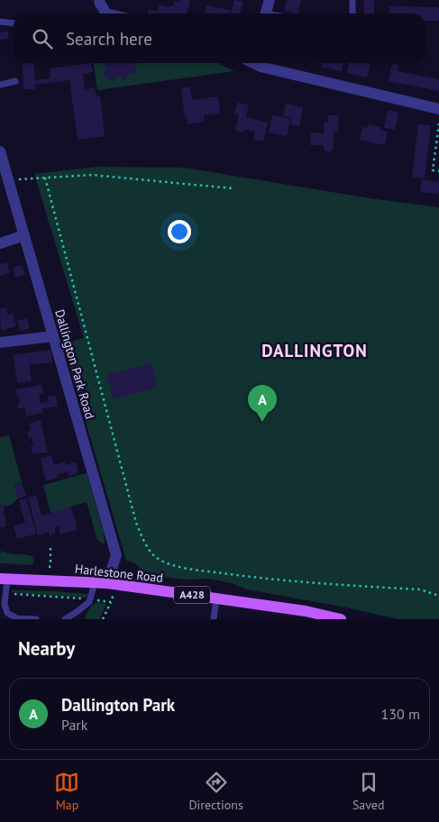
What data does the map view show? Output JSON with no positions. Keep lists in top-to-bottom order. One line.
{"streets":{"main road":["Harlestone Road","A428"],"street":["Dallington Park Road"]},"crossings":[["Dallington Park Road","Harlestone Road"]],"districts":["DALLINGTON"],"page":{"search":"Search here","pins":"A","heading":"Nearby","list":[{"mark":"A","name":"Dallington Park","note":"Park","value":"130 m"}],"nav":["Map","Directions","Saved"]}}
